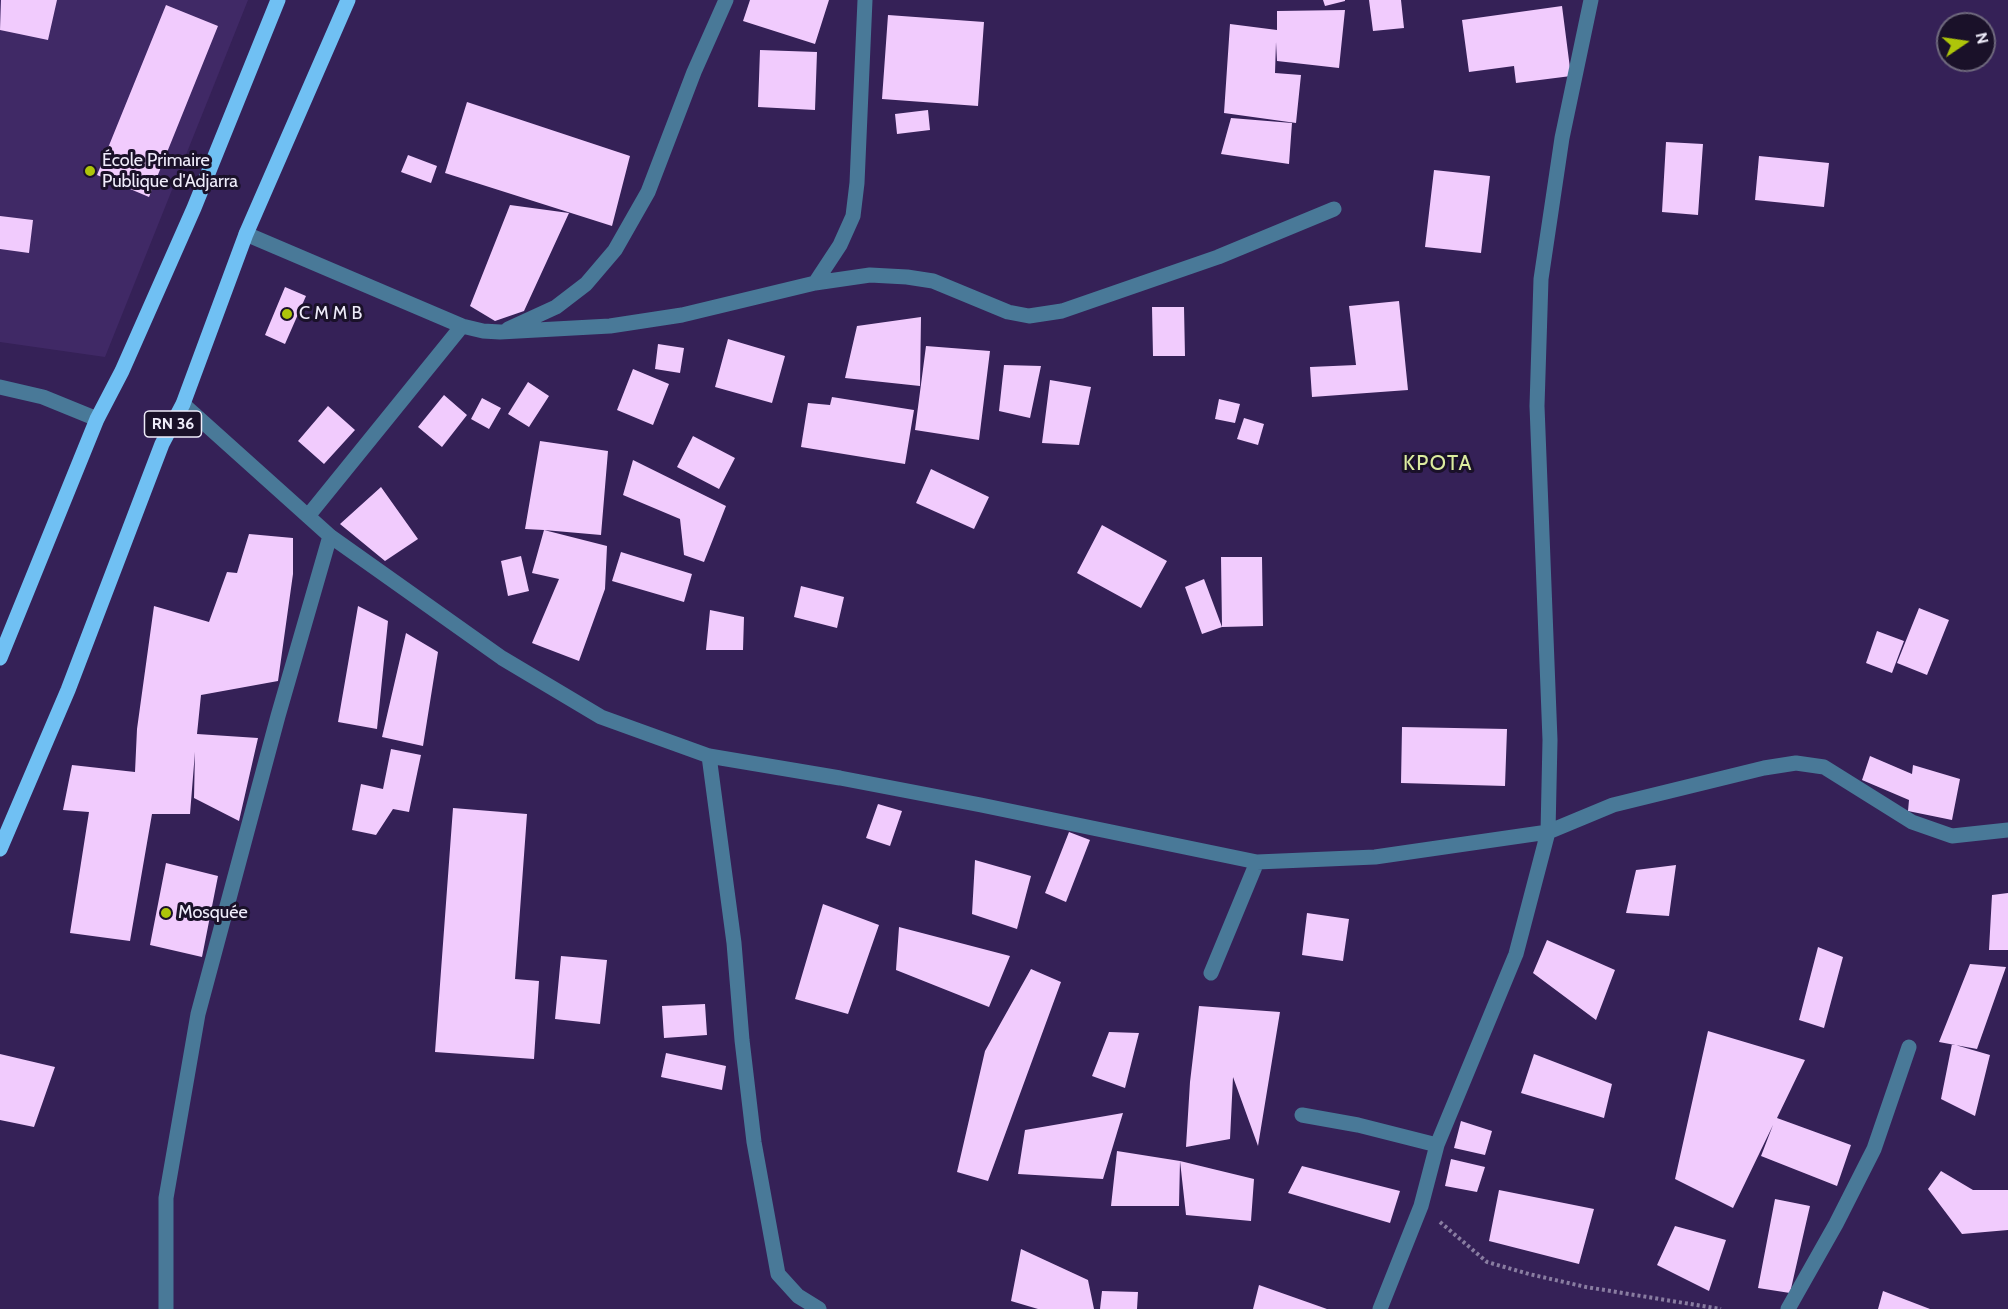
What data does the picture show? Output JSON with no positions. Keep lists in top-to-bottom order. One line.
{"streets":{"main road":["RN 36"]},"districts":["KPOTA"],"places":["École Primaire Publique d'Adjarra","C M M B","Mosquée"],"north":"right"}
